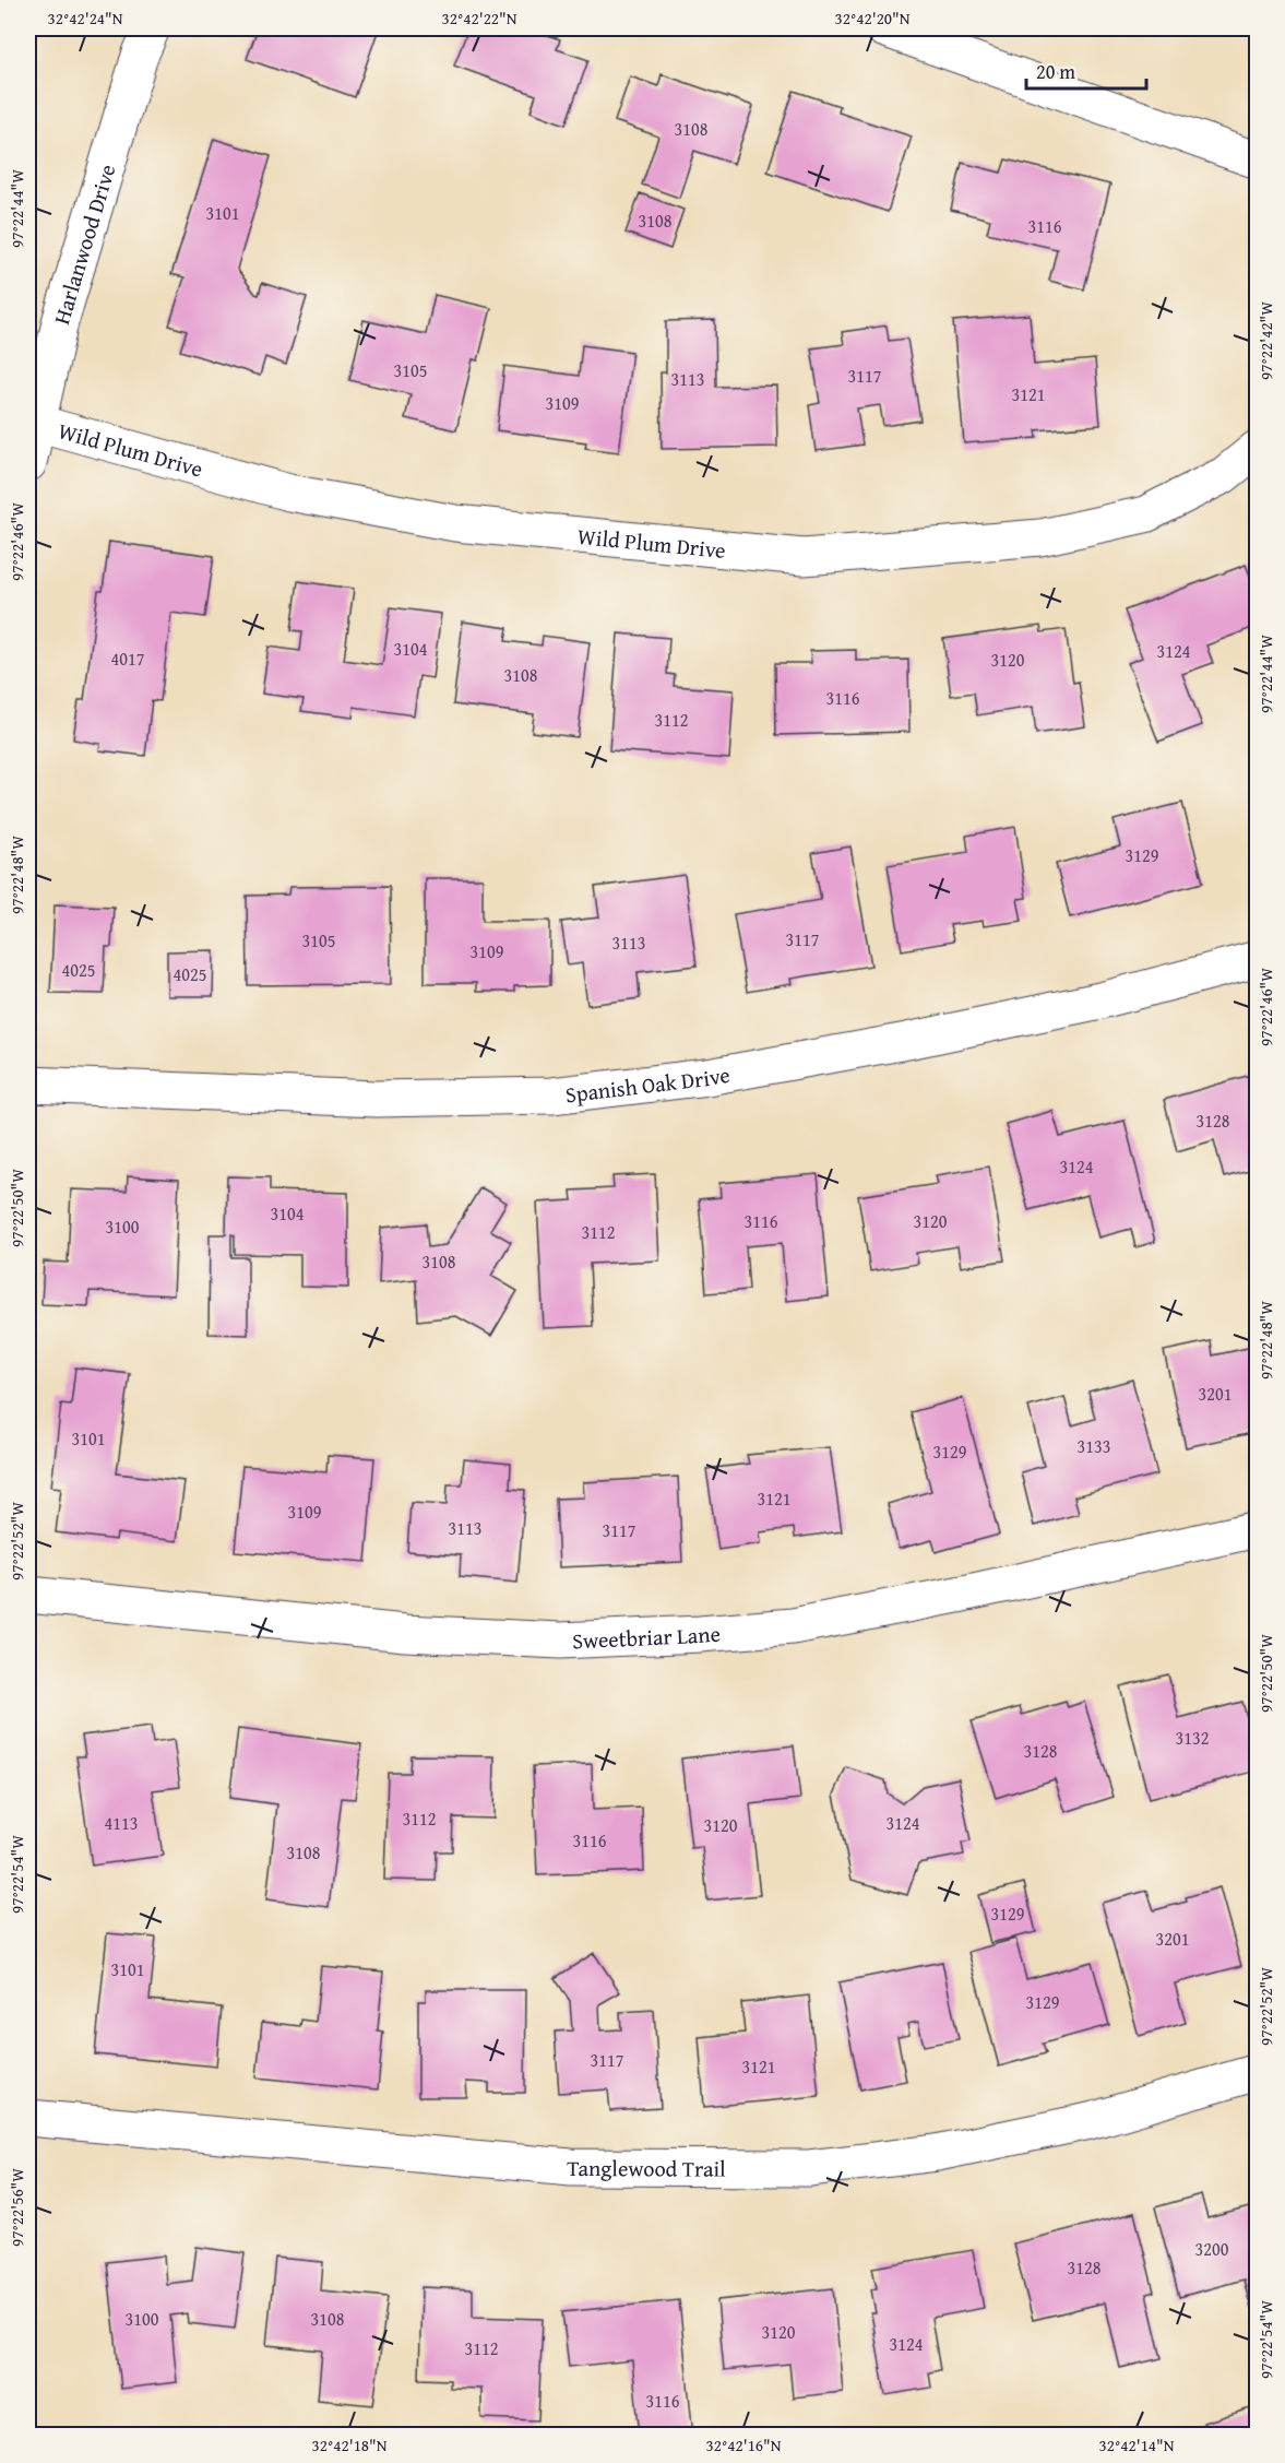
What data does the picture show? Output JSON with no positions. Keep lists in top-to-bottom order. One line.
{"streets":{"street":["Harlanwood Drive","Wild Plum Drive","Spanish Oak Drive","Sweetbriar Lane","Tanglewood Trail"]},"crossings":[["Harlanwood Drive","Wild Plum Drive"]],"house_numbers":["3108","3101","3108","3116","3105","3117","3113","3121","3109","3104","3124","4017","3120","3108","3116","3112","3129","3117","3105","3113","3109","4025","4025","3128","3124","3104","3116","3120","3100","3112","3108","3201","3101","3133","3129","3121","3109","3113","3117","3132","3128","3112","4113","3124","3120","3116","3108","3129","3201","3101","3129","3117","3121","3200","3128","3100","3108","3120","3124","3112","3116"],"scale_bar":"20 m","coordinates":["32°42'24\"N","32°42'22\"N","32°42'20\"N","97°22'44\"W","97°22'42\"W","97°22'46\"W","97°22'48\"W","97°22'50\"W","97°22'52\"W","97°22'54\"W","97°22'56\"W","32°42'18\"N","32°42'16\"N","32°42'14\"N"]}
